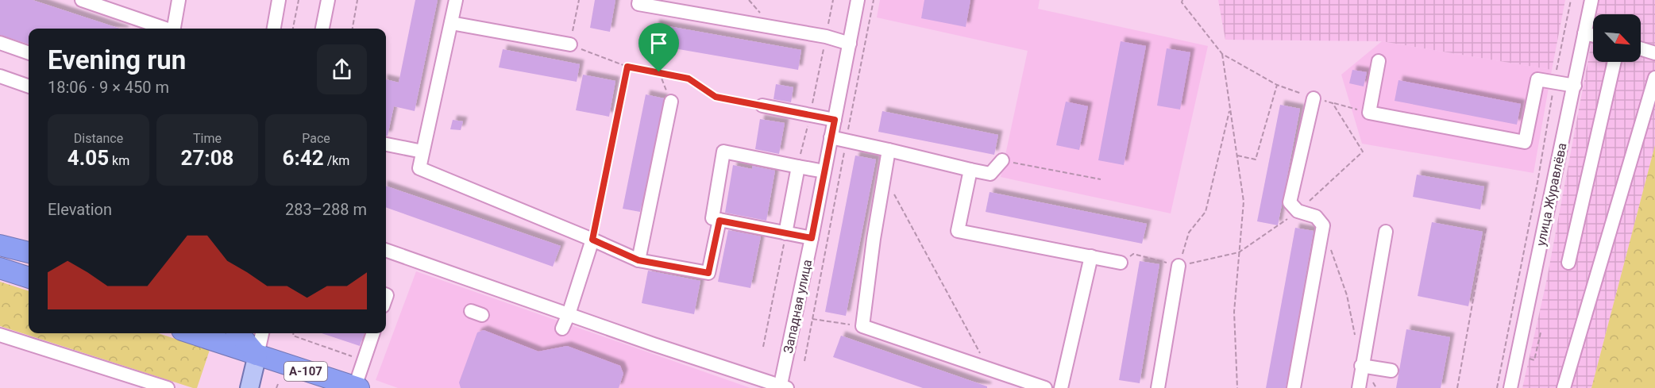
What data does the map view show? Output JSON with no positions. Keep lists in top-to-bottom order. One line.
{"streets":{"highway":["А-107"],"street":["улица Журавлёва","Западная улица"]},"north":"bottom right","page":{"heading":["Evening run","18:06 · 9 × 450 m"],"stats":[["Distance","4.05 km"],["Time","27:08"],["Pace","6:42 /km"]],"chart":["Elevation","283–288 m"]}}
